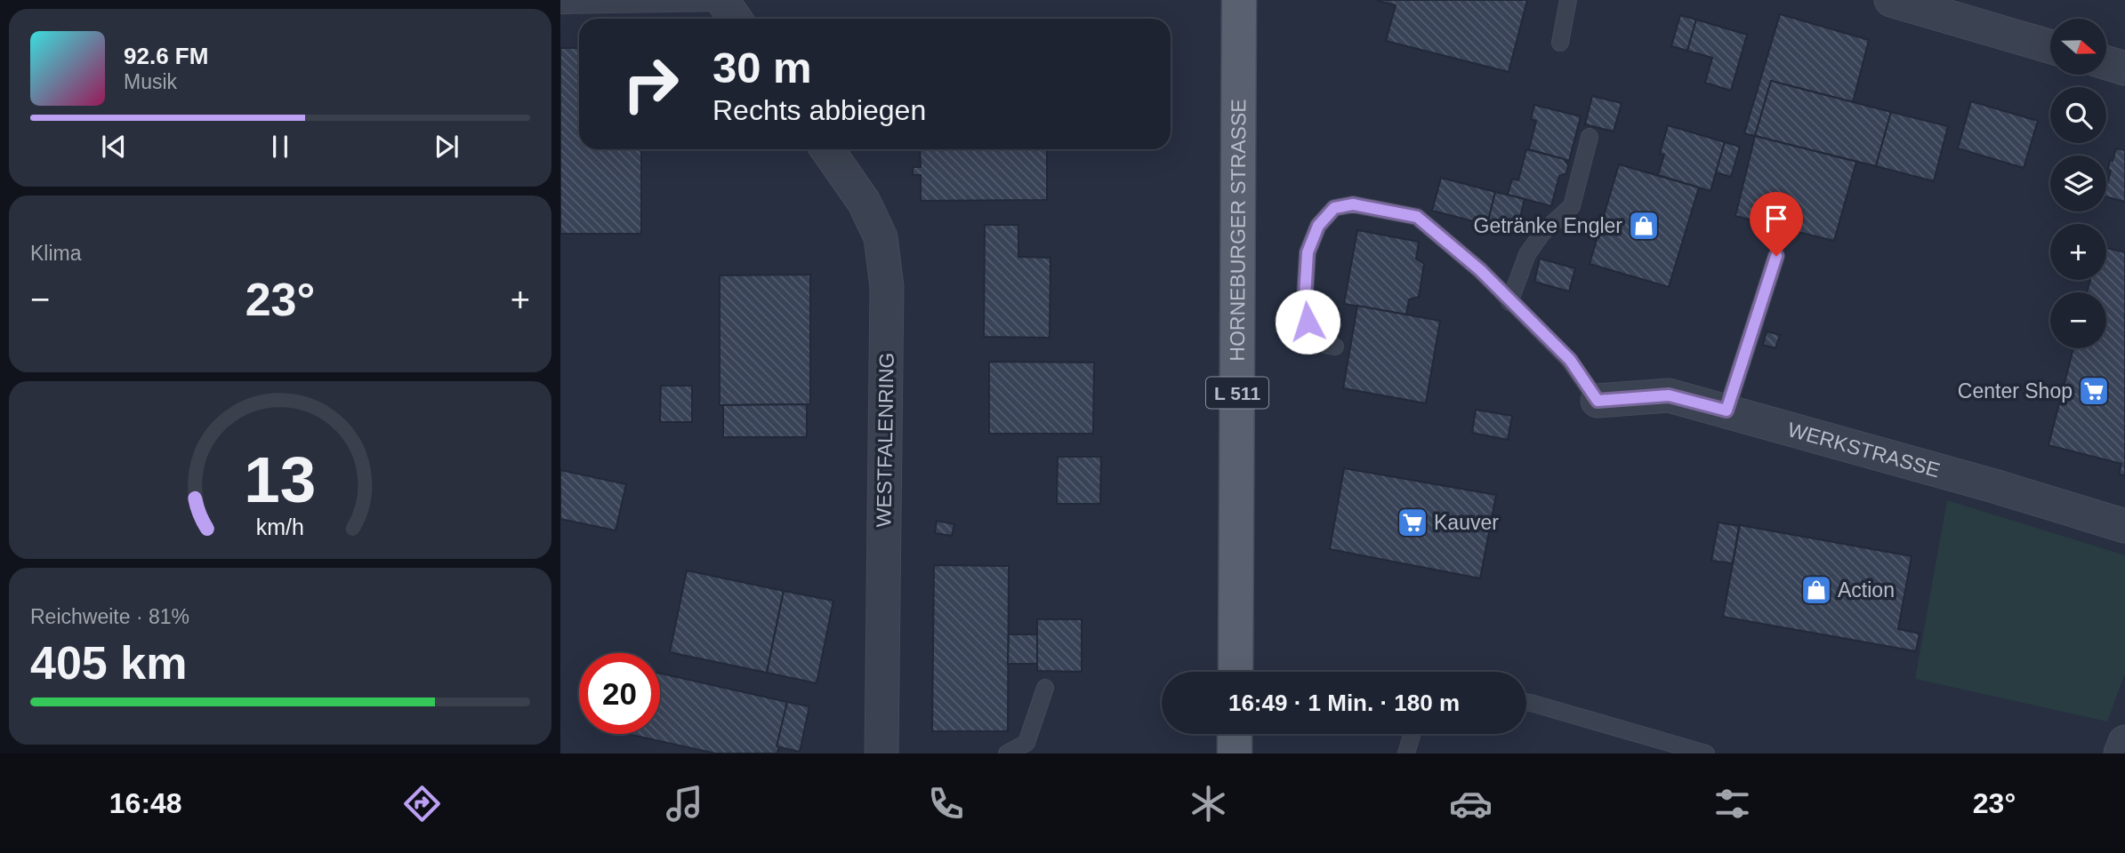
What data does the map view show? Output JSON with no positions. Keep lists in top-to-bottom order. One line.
{"streets":{"main road":["HORNEBURGER STRASSE","L 511"],"street":["WESTFALENRING","WERKSTRASSE"]},"places":{"shop":["Getränke Engler","Action"],"supermarket":["Center Shop","Kauver"]},"north":"right","page":{"map_buttons":["+","−"],"turn":["30 m","Rechts abbiegen"],"song":["92.6 FM","Musik"],"tile":["Klima",["Reichweite · 81%","405 km"]],"heat":["−","23°","+"],"limit":"20","trip":"16:49 · 1 Min. · 180 m","tabs":["16:48","23°"],"gauge":["13","km/h"]}}
